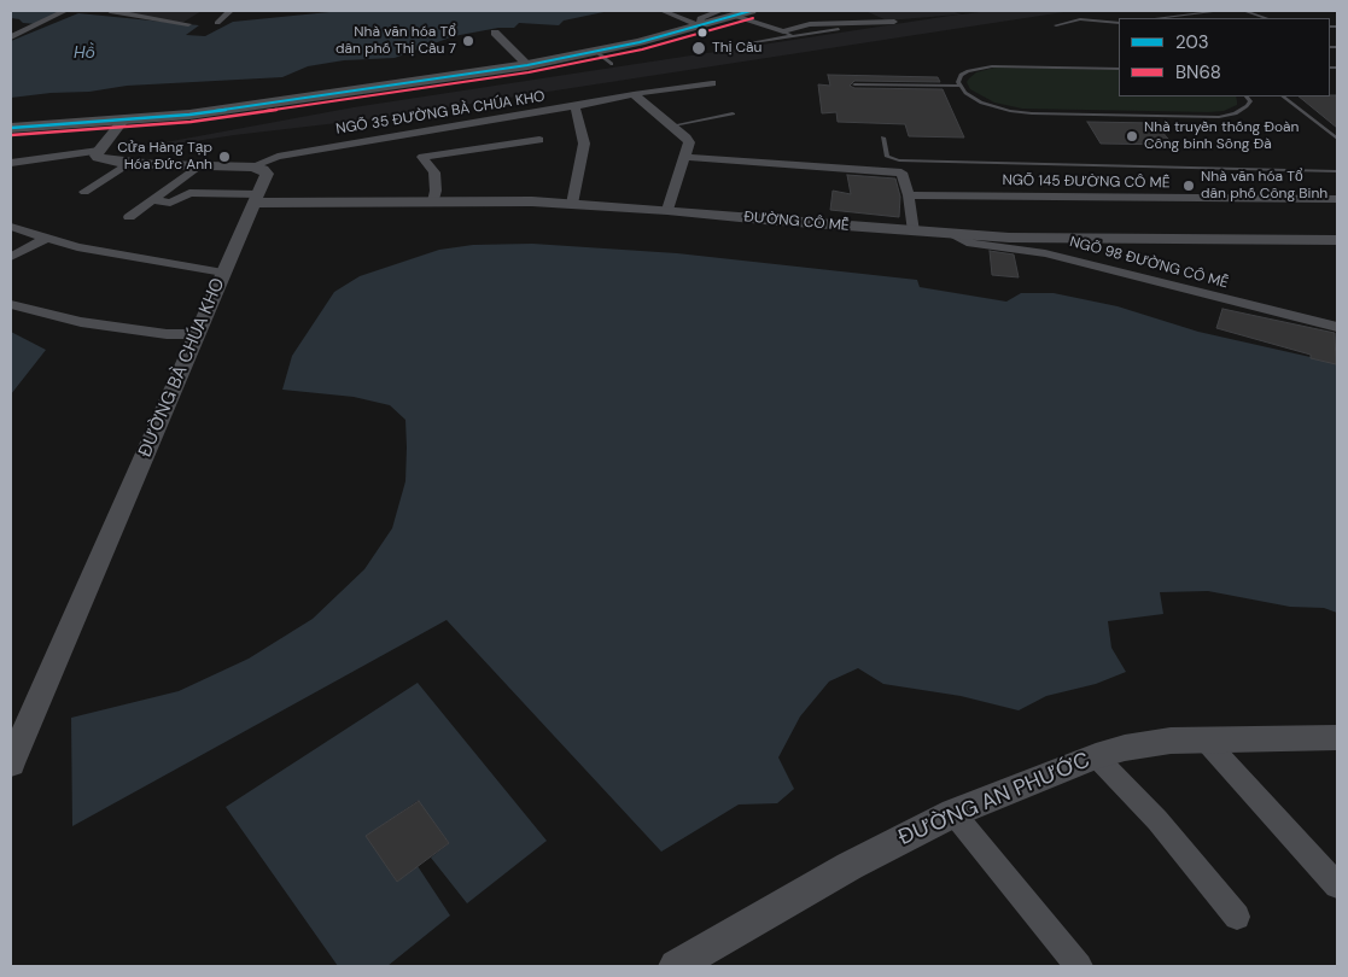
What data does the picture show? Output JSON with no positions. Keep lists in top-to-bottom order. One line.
{"streets":{"street":["NGÕ 35 ĐƯỜNG BÀ CHÚA KHO","NGÕ 145 ĐƯỜNG CÔ MỄ","ĐƯỜNG CÔ MỄ","NGÕ 98 ĐƯỜNG CÔ MỄ","ĐƯỜNG BÀ CHÚA KHO","ĐƯỜNG AN PHƯỚC"]},"crossings":[["NGÕ 35 ĐƯỜNG BÀ CHÚA KHO","ĐƯỜNG BÀ CHÚA KHO"],["ĐƯỜNG CÔ MỄ","NGÕ 98 ĐƯỜNG CÔ MỄ"],["ĐƯỜNG CÔ MỄ","ĐƯỜNG BÀ CHÚA KHO"]],"water":["Hồ"],"places":["Nhà văn hóa Tổ dân phố Thị Cầu 7","Thị Cầu","Nhà truyền thống Đoàn Công binh Sông Đà","Cửa Hàng Tạp Hóa Đức Anh","Nhà văn hóa Tổ dân phố Công Binh"],"lines":["transit line 203","transit line BN68"],"legend":["203","BN68"]}
